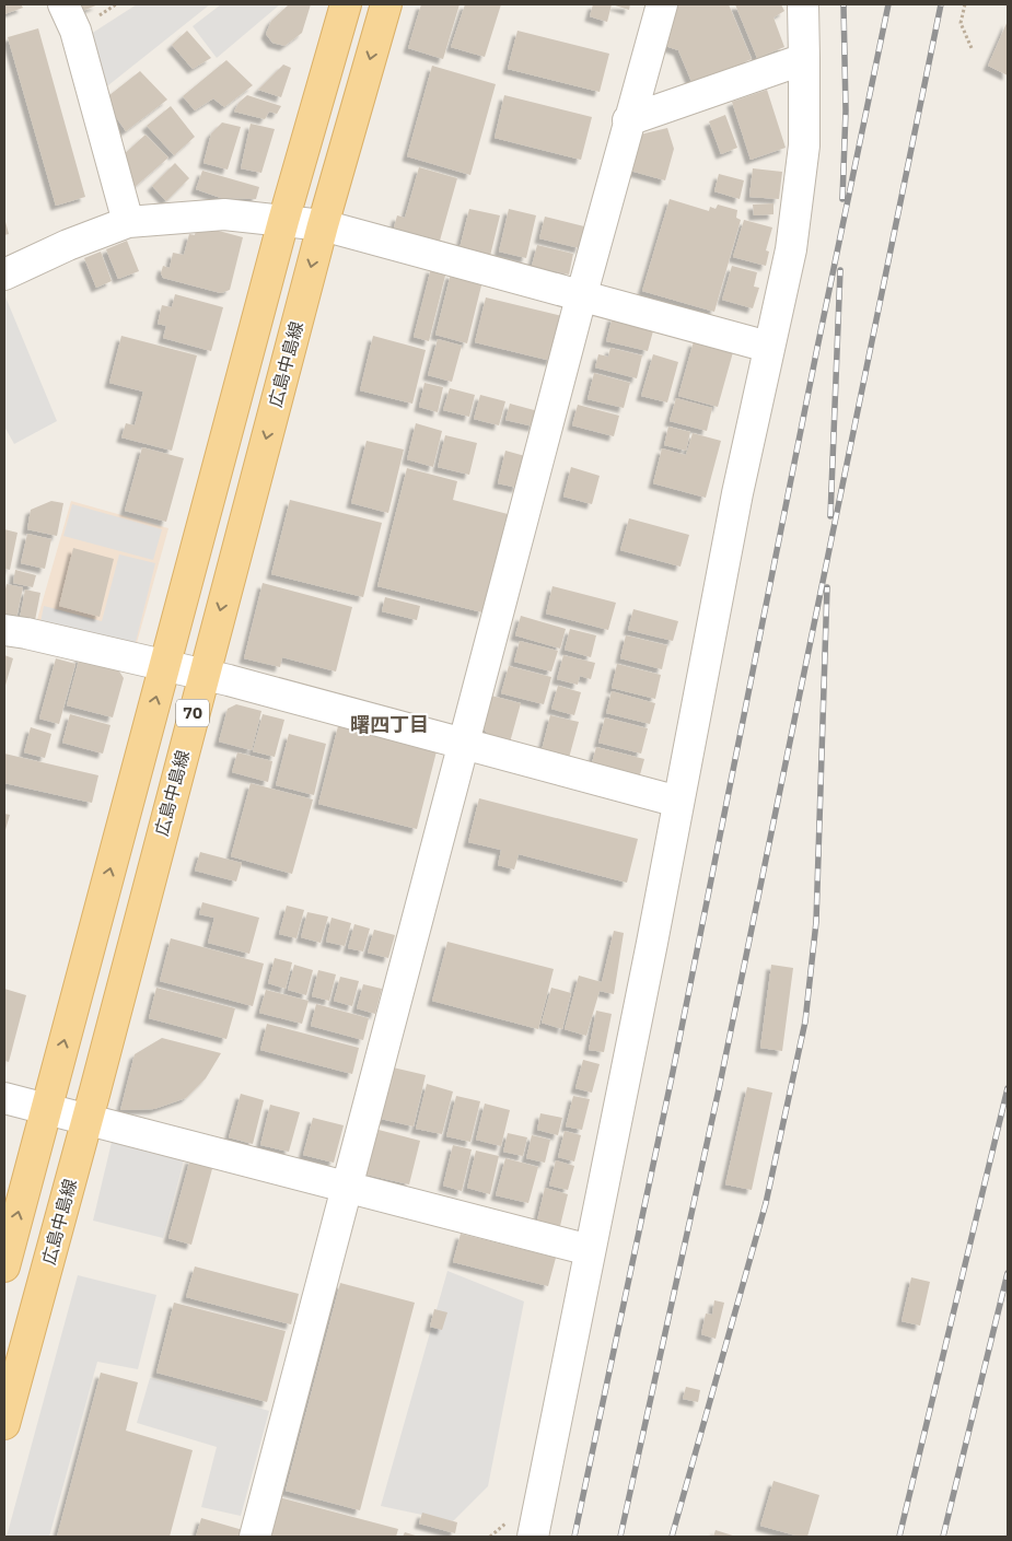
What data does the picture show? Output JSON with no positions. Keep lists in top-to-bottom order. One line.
{"streets":{"main road":["広島中島線","70"]},"districts":["曙四丁目"]}
